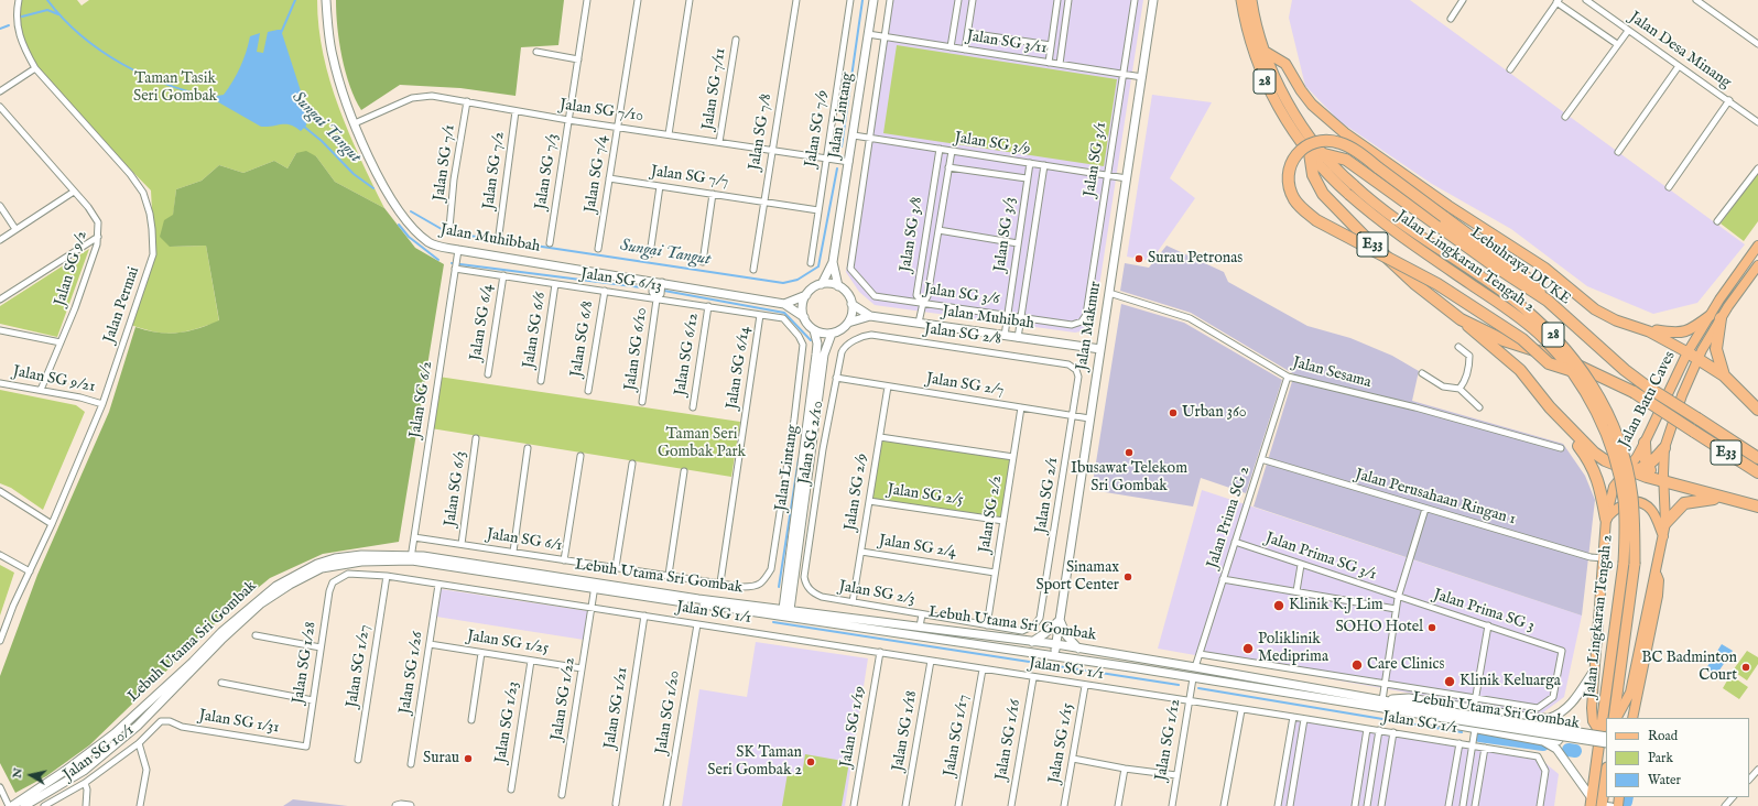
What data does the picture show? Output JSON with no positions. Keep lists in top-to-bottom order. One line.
{"streets":{"highway":["28","E33","Jalan Lingkaran Tengah 2","Lebuhraya DUKE"],"main road":["Jalan Batu Caves"],"street":["Jalan SG 3/11","Jalan Desa Minang","Jalan SG 7/11","Jalan SG 7/10","Jalan Lintang","Jalan SG 7/9","Jalan SG 7/8","Jalan SG 3/9","Jalan SG 3/1","Jalan SG 7/1","Jalan SG 7/2","Jalan SG 7/3","Jalan SG 7/4","Jalan SG 7/7","Jalan SG 3/8","Jalan SG 3/3","Jalan Muhibbah","Jalan SG 9/2","Jalan SG 6/13","Jalan SG 3/6","Jalan Permai","Jalan Muhibah","Jalan SG 6/4","Jalan Makmur","Jalan SG 6/6","Jalan SG 2/8","Jalan SG 6/8","Jalan SG 6/10","Jalan SG 6/12","Jalan SG 6/14","Jalan Sesama","Jalan SG 9/21","Jalan SG 2/7","Jalan SG 6/2","Jalan SG 2/10","Jalan SG 6/3","Jalan SG 2/9","Jalan SG 2/5","Jalan SG 2/1","Jalan Perusahaan Ringan 1","Jalan SG 2/2","Jalan Prima SG 2","Jalan SG 6/1","Jalan SG 2/4","Jalan Prima SG 3/1","Lebuh Utama Sri Gombak","Jalan SG 2/3","Jalan Prima SG 3","Jalan SG 1/1","Jalan SG 1/25","Jalan SG 1/28","Jalan SG 1/27","Jalan SG 1/26","Jalan SG 1/22","Jalan SG 1/21","Jalan SG 1/20","Jalan SG 1/31","Jalan SG 1/23","Jalan SG 1/19","Jalan SG 1/18","Jalan SG 1/17","Jalan SG 1/16","Jalan SG 1/12","Jalan SG 1/15","Jalan SG 10/1"]},"crossings":[["Jalan SG 3/11","Jalan Lintang"],["Jalan SG 3/11","Jalan SG 3/1"],["Jalan SG 3/11","Jalan Makmur"],["Jalan SG 7/11","Jalan SG 7/10"],["Jalan SG 7/10","Jalan Lintang"],["Jalan SG 7/10","Jalan SG 7/9"],["Jalan SG 7/10","Jalan SG 7/8"],["Jalan SG 7/10","Jalan SG 7/1"],["Jalan SG 7/10","Jalan SG 7/2"],["Jalan SG 7/10","Jalan SG 7/3"],["Jalan SG 7/10","Jalan SG 7/4"],["Jalan SG 7/10","Jalan Muhibbah"],["Jalan Lintang","Jalan SG 3/9"],["Jalan Lintang","Jalan Muhibbah"],["Jalan Lintang","Jalan Muhibah"],["Jalan Lintang","Lebuh Utama Sri Gombak"],["Jalan SG 7/9","Jalan SG 7/7"],["Jalan SG 7/8","Jalan SG 7/7"],["Jalan SG 3/9","Jalan SG 3/1"],["Jalan SG 3/9","Jalan SG 3/8"],["Jalan SG 3/9","Jalan SG 3/3"],["Jalan SG 3/9","Jalan SG 3/6"],["Jalan SG 3/9","Jalan Makmur"],["Jalan SG 3/1","Jalan SG 3/6"],["Jalan SG 7/4","Jalan SG 7/7"],["Jalan SG 3/8","Jalan SG 3/6"],["Jalan SG 3/8","Jalan Muhibah"],["Jalan SG 3/3","Jalan SG 3/6"],["Jalan SG 3/3","Jalan Muhibah"],["Jalan Muhibbah","Jalan Muhibah"],["Jalan Muhibbah","Jalan SG 6/10"],["Jalan Muhibbah","Jalan SG 6/2"],["E33","Jalan Lingkaran Tengah 2"],["Jalan Lingkaran Tengah 2","Lebuhraya DUKE"],["Jalan Lingkaran Tengah 2","Jalan Batu Caves"],["Jalan Lingkaran Tengah 2","Lebuh Utama Sri Gombak"],["Jalan SG 9/2","Jalan SG 9/21"],["Jalan SG 6/13","Jalan SG 6/4"],["Jalan SG 6/13","Jalan SG 6/6"],["Jalan SG 6/13","Jalan SG 6/8"],["Jalan SG 6/13","Jalan SG 6/10"],["Jalan SG 6/13","Jalan SG 6/12"],["Jalan SG 6/13","Jalan SG 6/14"],["Jalan SG 6/13","Jalan SG 6/2"],["Jalan SG 6/13","Jalan SG 6/1"],["Jalan Permai","Jalan SG 9/21"],["Jalan Muhibah","Jalan Makmur"],["Jalan Makmur","Jalan Sesama"],["Jalan Makmur","Jalan SG 2/7"],["Jalan Makmur","Lebuh Utama Sri Gombak"],["Jalan SG 2/8","Jalan SG 2/10"],["Jalan SG 2/8","Jalan SG 2/1"],["Jalan SG 6/14","Jalan SG 6/1"],["Jalan Sesama","Jalan Prima SG 2"],["Jalan SG 2/7","Jalan SG 2/10"],["Jalan SG 2/7","Jalan SG 2/9"],["Jalan SG 2/7","Jalan SG 2/1"],["Jalan SG 2/7","Jalan SG 2/2"],["Jalan SG 6/2","Jalan SG 6/1"],["Jalan SG 6/2","Lebuh Utama Sri Gombak"],["Jalan Batu Caves","Jalan Perusahaan Ringan 1"],["Jalan Batu Caves","Lebuh Utama Sri Gombak"],["Jalan SG 2/10","Jalan SG 2/3"],["Jalan SG 6/3","Jalan SG 6/1"],["Jalan SG 2/9","Jalan SG 2/5"],["Jalan SG 2/9","Jalan SG 2/4"],["Jalan SG 2/9","Jalan SG 2/3"],["Jalan SG 2/5","Jalan SG 2/2"],["Jalan SG 2/1","Jalan SG 2/3"],["Jalan Perusahaan Ringan 1","Jalan Prima SG 2"],["Jalan SG 2/2","Jalan SG 2/4"],["Jalan SG 2/2","Jalan SG 2/3"],["Jalan Prima SG 2","Jalan Prima SG 3/1"],["Jalan Prima SG 2","Lebuh Utama Sri Gombak"],["Jalan Prima SG 3/1","Jalan Prima SG 3"],["Lebuh Utama Sri Gombak","Jalan SG 1/12"],["Jalan SG 1/1","Jalan SG 1/28"],["Jalan SG 1/1","Jalan SG 1/27"],["Jalan SG 1/1","Jalan SG 1/26"],["Jalan SG 1/1","Jalan SG 1/22"],["Jalan SG 1/1","Jalan SG 1/21"],["Jalan SG 1/1","Jalan SG 1/20"],["Jalan SG 1/1","Jalan SG 1/19"],["Jalan SG 1/1","Jalan SG 1/18"],["Jalan SG 1/1","Jalan SG 1/17"],["Jalan SG 1/1","Jalan SG 1/16"],["Jalan SG 1/1","Jalan SG 1/12"],["Jalan SG 1/1","Jalan SG 1/15"],["Jalan SG 1/25","Jalan SG 1/26"],["Jalan SG 1/25","Jalan SG 1/22"],["Jalan SG 1/25","Jalan SG 1/23"],["Jalan SG 1/28","Jalan SG 1/31"],["Jalan SG 1/31","Jalan SG 10/1"]],"water":["Sungai Tangut"],"parks":["Taman Tasik Seri Gombak","Taman Seri Gombak Park"],"places":["Surau Petronas","Urban 360","Ibusawat Telekom Sri Gombak","Sinamax Sport Center","Klinik K.J Lim","SOHO Hotel","Poliklinik Mediprima","Care Clinics","BC Badminton Court","Klinik Keluarga","Surau","SK Taman Seri Gombak 2"],"legend":["Road","Park","Water"],"north":"left"}
